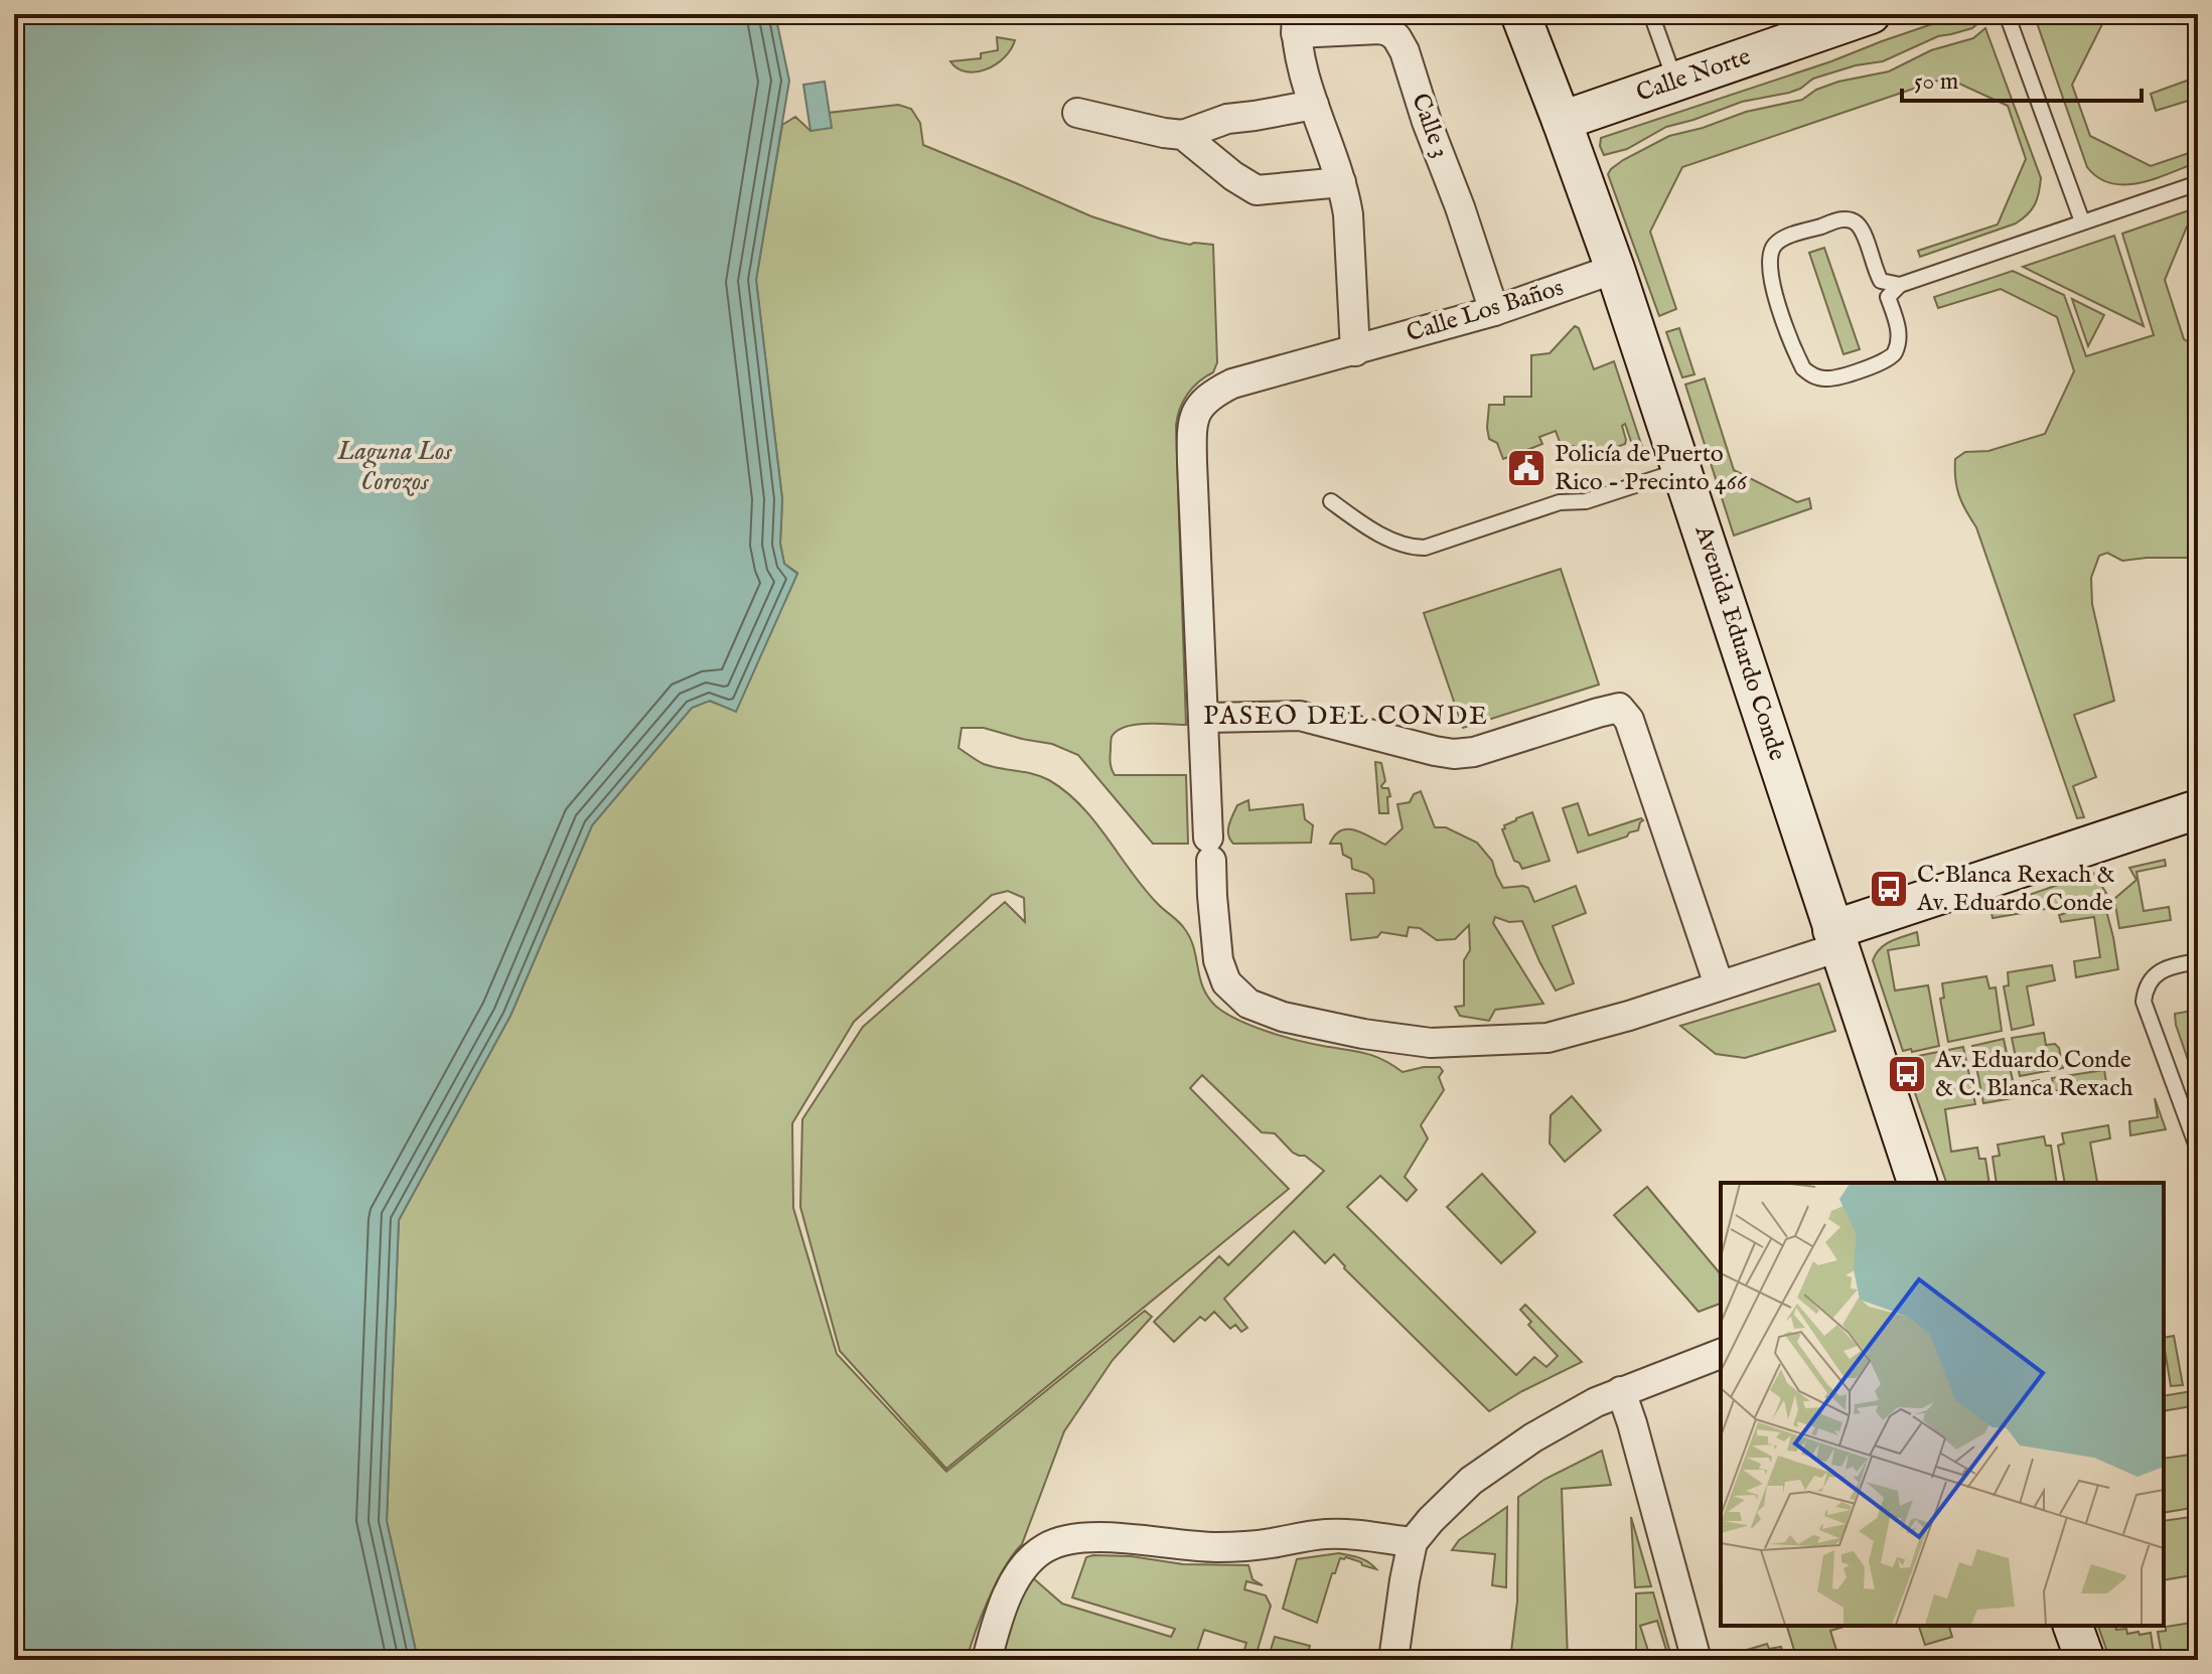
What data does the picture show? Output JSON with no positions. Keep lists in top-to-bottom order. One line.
{"streets":{"street":["Calle Norte","Calle 3","Calle Los Baños","Avenida Eduardo Conde"]},"crossings":[["Calle Norte","Avenida Eduardo Conde"],["Calle 3","Calle Los Baños"],["Calle Los Baños","Avenida Eduardo Conde"]],"districts":["PASEO DEL CONDE"],"water":["Laguna Los Corozos"],"places":{"public building":["Policía de Puerto Rico - Precinto 466"],"bus stop":["C. Blanca Rexach & Av. Eduardo Conde","Av. Eduardo Conde & C. Blanca Rexach"]},"scale_bar":"50 m"}
